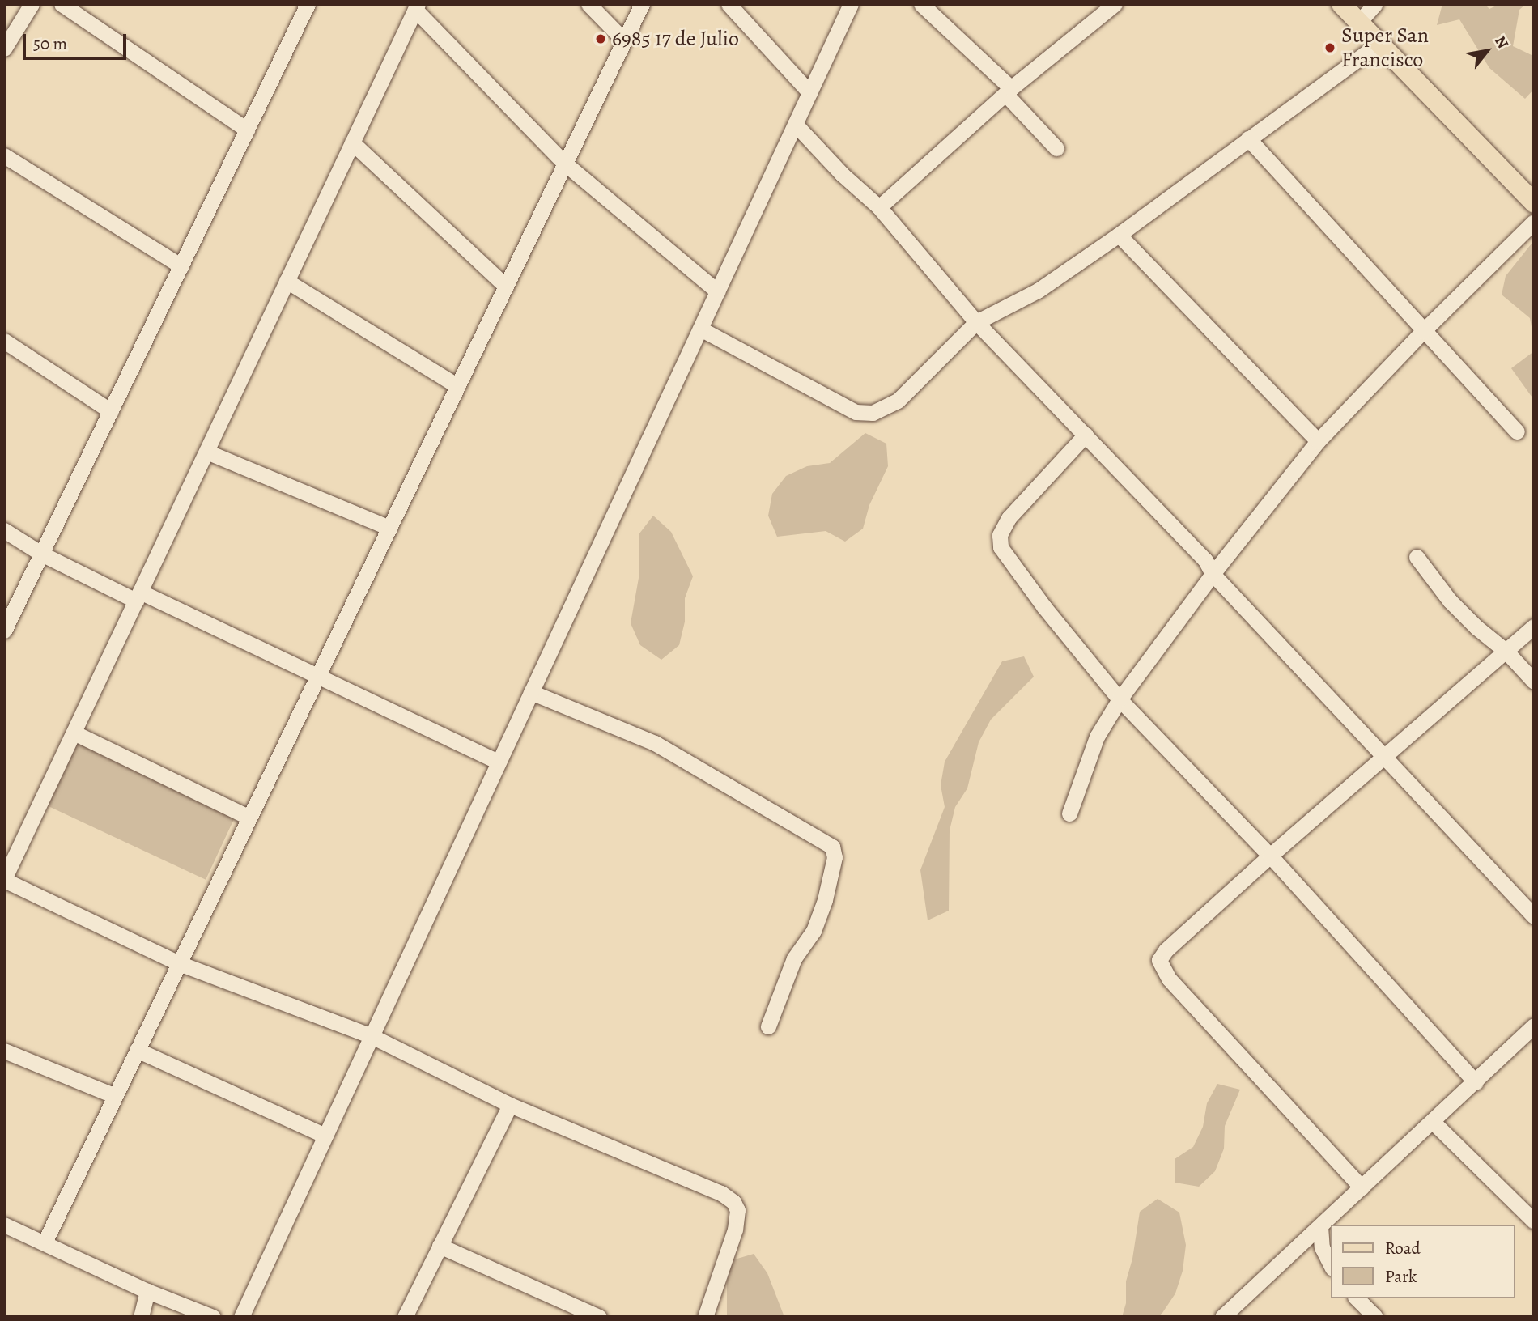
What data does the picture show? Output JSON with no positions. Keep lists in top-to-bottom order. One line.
{"places":["6985 17 de Julio","Super San Francisco"],"legend":["Road","Park"],"scale_bar":"50 m","north":"top right"}
